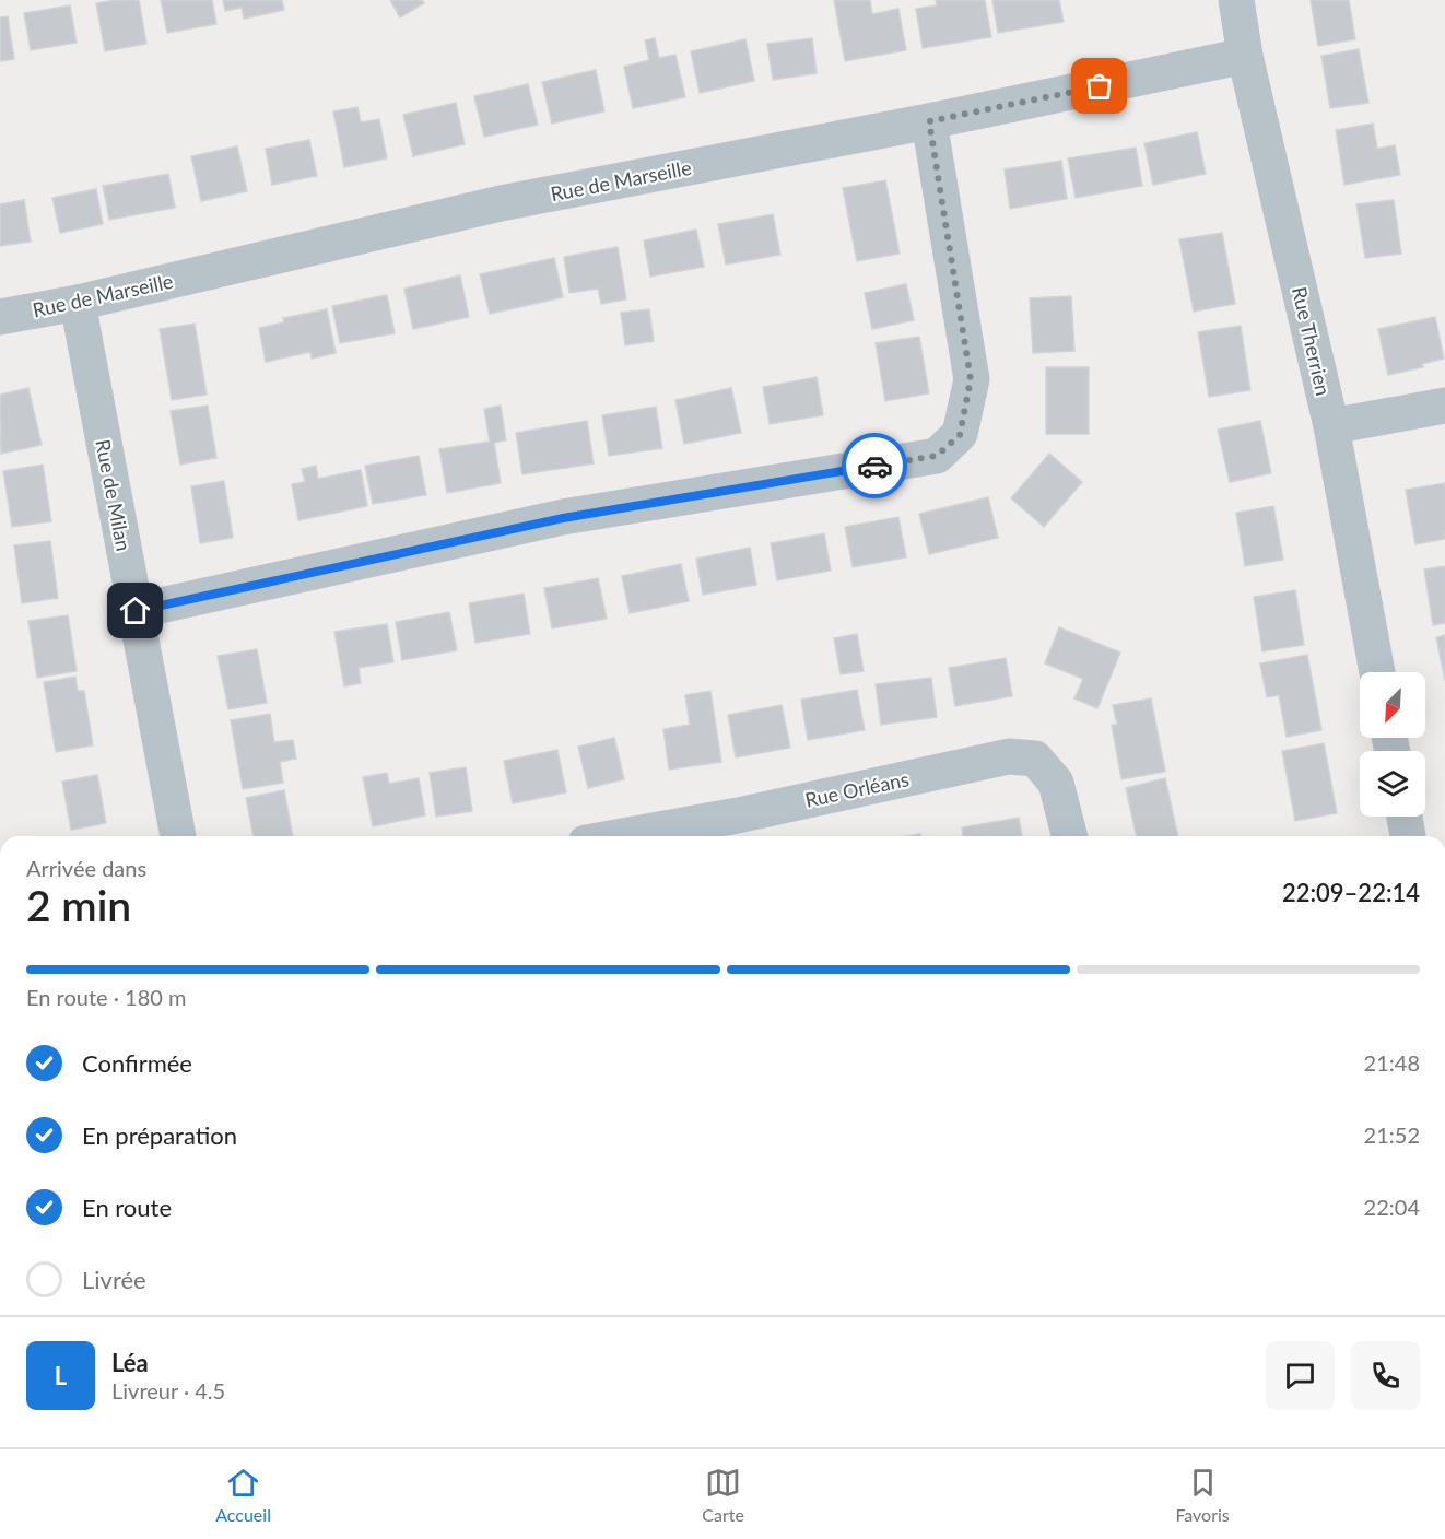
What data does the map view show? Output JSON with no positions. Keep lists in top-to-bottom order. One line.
{"streets":{"street":["Rue de Marseille","Rue Therrien","Rue de Milan","Rue Orléans"]},"crossings":[["Rue de Marseille","Rue Therrien"],["Rue de Marseille","Rue de Milan"]],"north":"bottom left","page":{"heading":["2 min","Arrivée dans","22:09–22:14"],"panel":["Léa","Livreur · 4.5"],"bar":"En route · 180 m","list":[["Confirmée","21:48"],["En préparation","21:52"],["En route","22:04"],"Livrée"],"round":"L","tabs":["Accueil","Carte","Favoris"]}}
